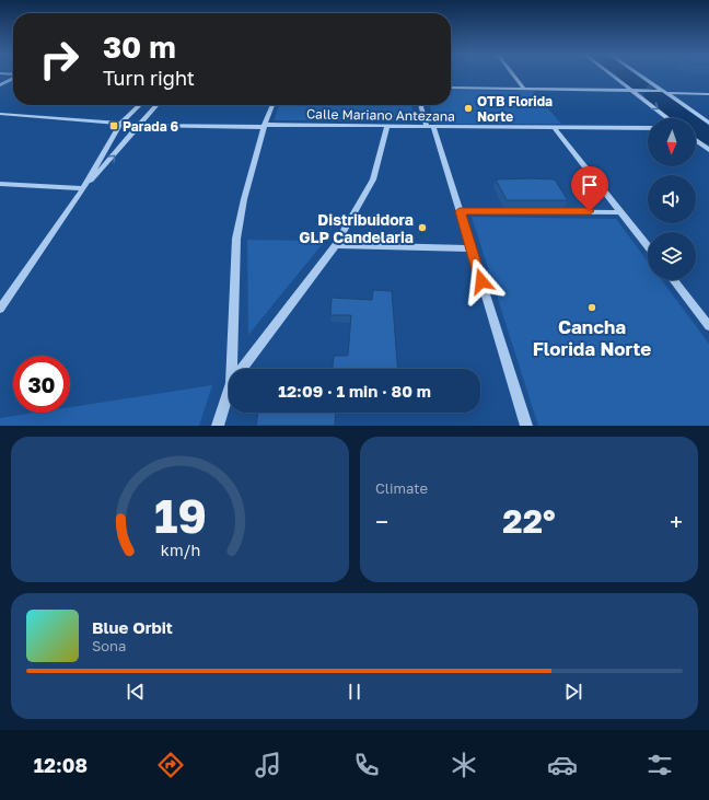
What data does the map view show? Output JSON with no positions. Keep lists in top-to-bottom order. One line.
{"streets":{"street":["Calle Mariano Antezana"]},"places":{"other":["OTB Florida Norte","Distribuidora GLP Candelaria","Cancha Florida Norte"],"transit":["Parada 6"]},"north":"bottom","page":{"turn":["30 m","Turn right"],"limit":"30","trip":"12:09 · 1 min · 80 m","tile":"Climate","heat":["−","22°","+"],"song":["Blue Orbit","Sona"],"tabs":"12:08","gauge":["19","km/h"]}}
